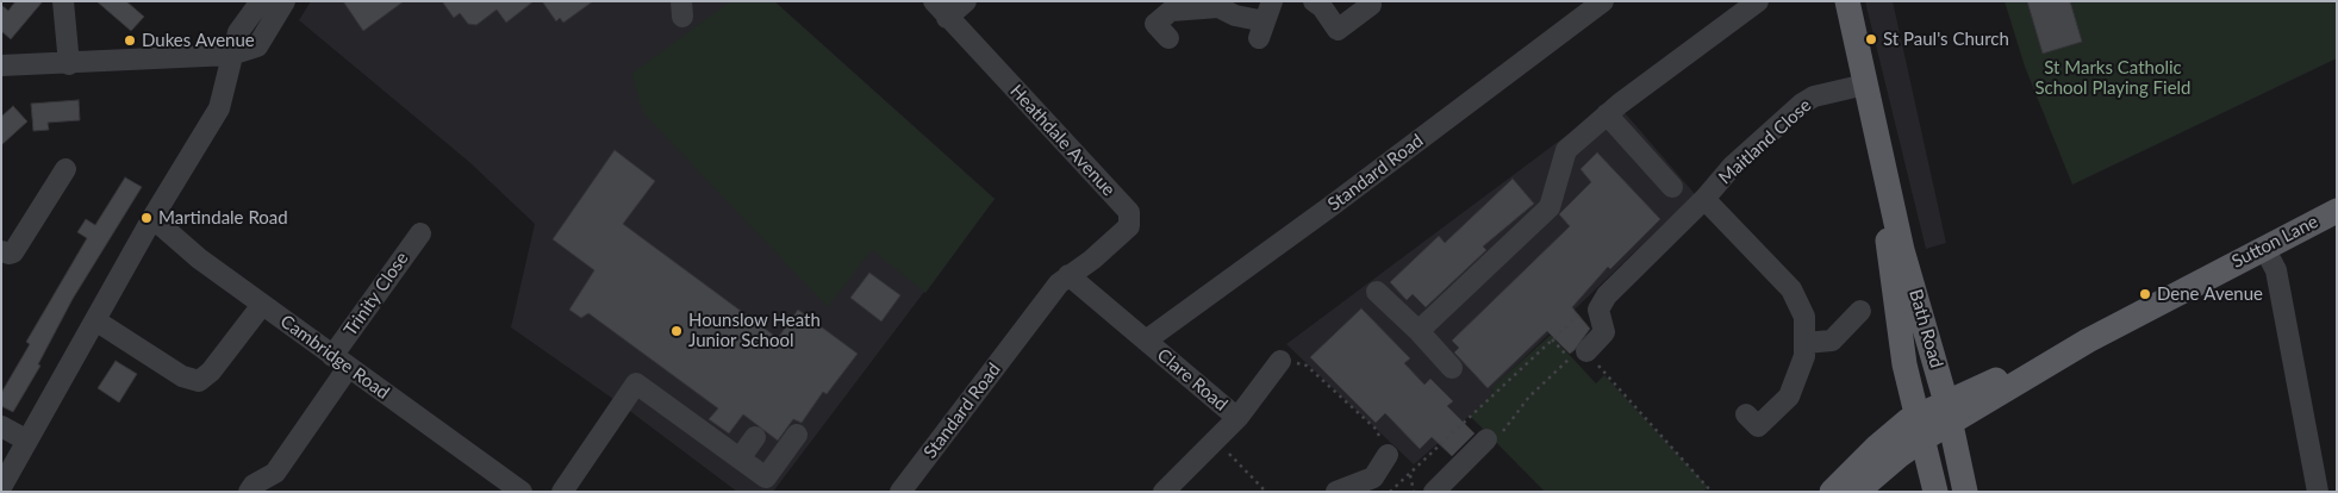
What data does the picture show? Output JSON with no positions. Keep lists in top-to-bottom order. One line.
{"streets":{"main road":["Sutton Lane","Bath Road"],"street":["Heathdale Avenue","Maitland Close","Standard Road","Trinity Close","Cambridge Road","Clare Road"]},"crossings":[["Heathdale Avenue","Standard Road"],["Heathdale Avenue","Clare Road"],["Maitland Close","Bath Road"],["Standard Road","Clare Road"],["Sutton Lane","Bath Road"],["Trinity Close","Cambridge Road"]],"parks":["St Marks Catholic School Playing Field"],"places":["St Paul's Church","Dukes Avenue","Martindale Road","Dene Avenue","Hounslow Heath Junior School"]}
